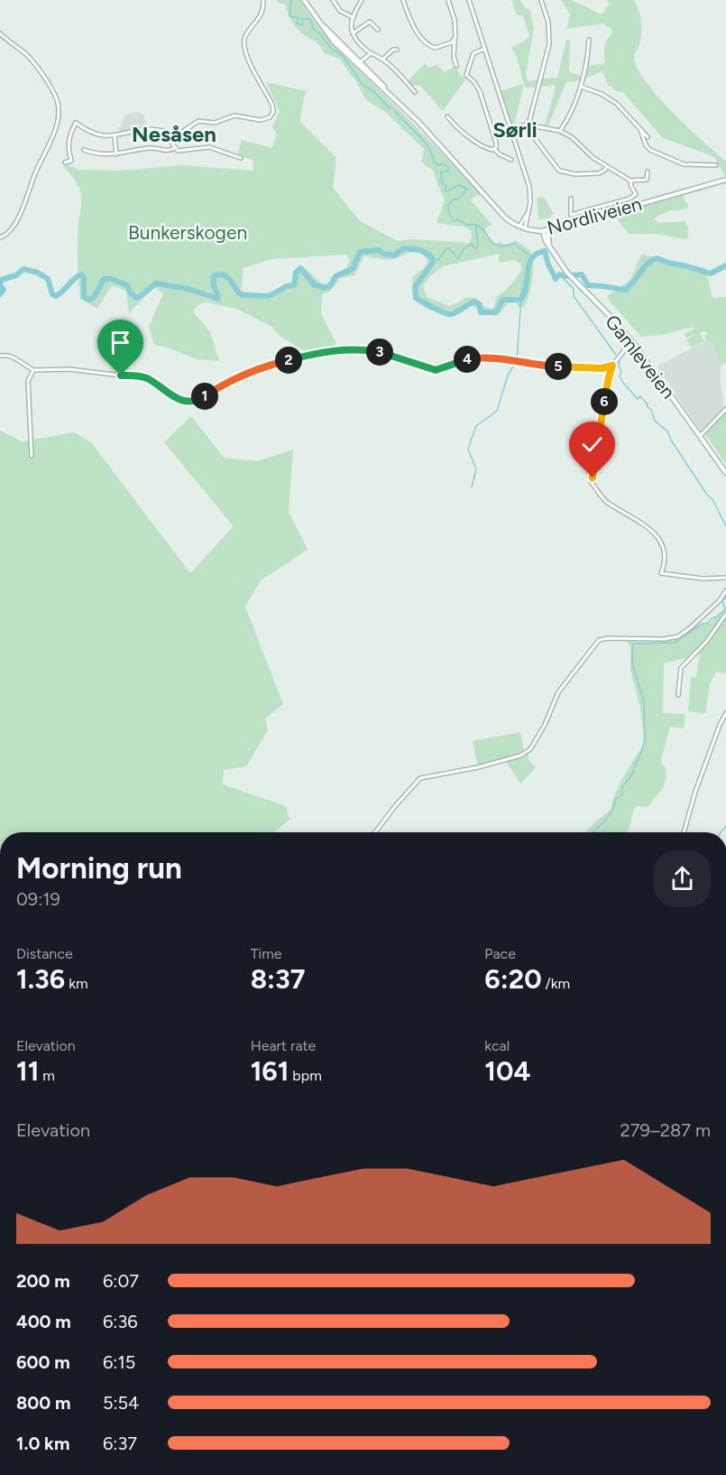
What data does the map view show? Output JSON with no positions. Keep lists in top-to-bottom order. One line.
{"streets":{"main road":["Nordliveien","Gamleveien"]},"crossings":[["Nordliveien","Gamleveien"]],"districts":["Sørli","Nesåsen"],"parks":["Bunkerskogen"],"page":{"pins":["3","4","2","5","1","6"],"heading":["Morning run","09:19"],"stats":[["Distance","1.36 km"],["Time","8:37"],["Pace","6:20 /km"],["Elevation","11 m"],["Heart rate","161 bpm"],["kcal","104"]],"chart":["Elevation","279–287 m"],"list":[{"name":"200 m","note":"6:07"},{"name":"400 m","note":"6:36"},{"name":"600 m","note":"6:15"},{"name":"800 m","note":"5:54"},{"name":"1.0 km","note":"6:37"}]}}
